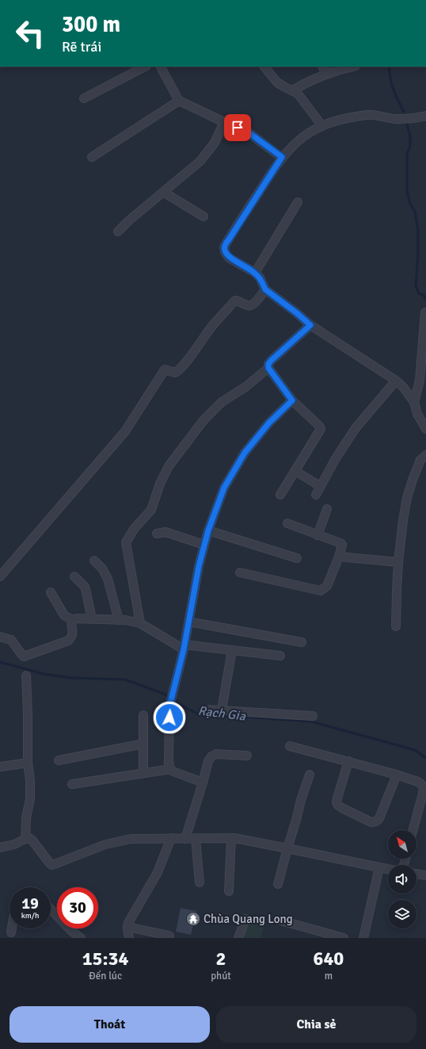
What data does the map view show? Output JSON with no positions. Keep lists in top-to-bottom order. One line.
{"water":["Rạch Gia"],"places":{"temple":["Chùa Quang Long"]},"north":"top left","page":{"turn":["300 m","Rẽ trái"],"speed":"19 km/h","limit":"30","eta":["15:34","Đến lúc","2","phút","640","m"],"buttons":["Thoát","Chia sẻ"]}}
